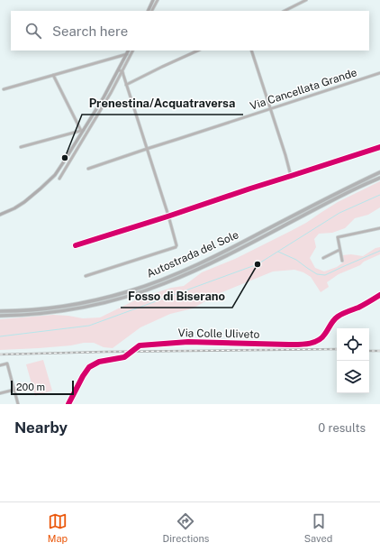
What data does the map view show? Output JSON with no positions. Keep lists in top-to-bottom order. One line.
{"streets":{"highway":["Autostrada del Sole"],"street":["Via Cancellata Grande","Via Colle Uliveto"]},"places":["Prenestina/Acquatraversa","Fosso di Biserano"],"scale_bar":"200 m","page":{"search":"Search here","scale":"200 m","heading":["Nearby","0 results"],"nav":["Map","Directions","Saved"]}}
